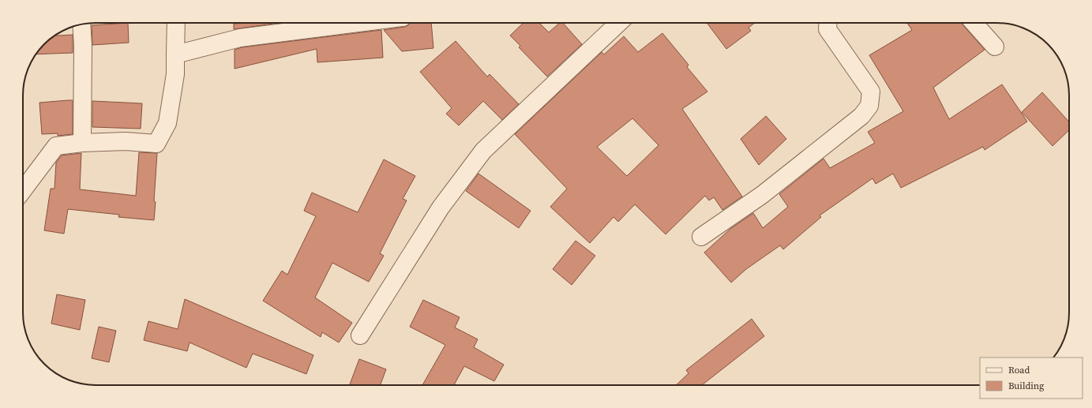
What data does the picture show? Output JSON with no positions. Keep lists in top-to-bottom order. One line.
{"legend":["Road","Building"]}
